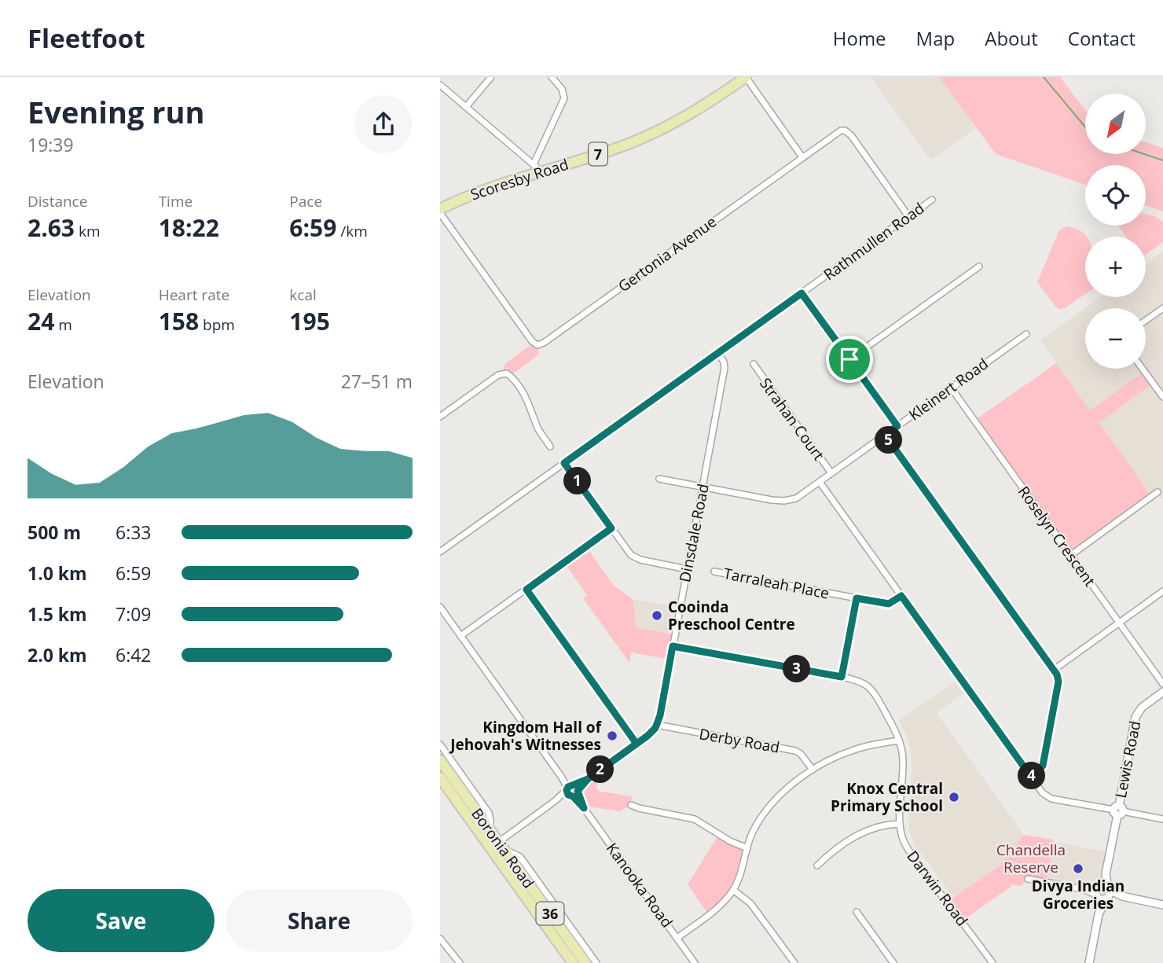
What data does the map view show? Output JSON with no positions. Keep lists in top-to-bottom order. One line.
{"streets":{"main road":["7","Scoresby Road","Boronia Road","36"],"street":["Rathmullen Road","Gertonia Avenue","Kleinert Road","Strahan Court","Dinsdale Road","Roselyn Crescent","Tarraleah Place","Derby Road","Lewis Road","Kanooka Road","Darwin Road"]},"crossings":[["Scoresby Road","Gertonia Avenue"],["Rathmullen Road","Gertonia Avenue"],["Rathmullen Road","Dinsdale Road"],["Kleinert Road","Strahan Court"],["Kleinert Road","Dinsdale Road"],["Kleinert Road","Roselyn Crescent"],["Dinsdale Road","Derby Road"],["Dinsdale Road","Darwin Road"]],"parks":["Chandella Reserve"],"places":["Cooinda Preschool Centre","Kingdom Hall of Jehovah's Witnesses","Knox Central Primary School","Divya Indian Groceries"],"north":"bottom left","page":{"header":"Fleetfoot","nav":["Home","Map","About","Contact"],"heading":["Evening run","19:39"],"map_buttons":["+","−"],"stats":[["Distance","2.63 km"],["Time","18:22"],["Pace","6:59 /km"],["Elevation","24 m"],["Heart rate","158 bpm"],["kcal","195"]],"chart":["Elevation","27–51 m"],"pins":["5","1","3","2","4"],"list":[{"name":"500 m","note":"6:33"},{"name":"1.0 km","note":"6:59"},{"name":"1.5 km","note":"7:09"},{"name":"2.0 km","note":"6:42"}],"buttons":["Save","Share"]}}
